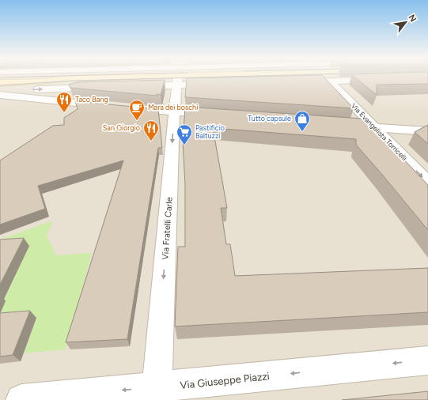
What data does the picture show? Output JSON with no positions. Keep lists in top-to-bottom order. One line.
{"streets":{"street":["Via Evangelista Torricelli","Via Fratelli Carle","Via Giuseppe Piazzi"]},"crossings":[["Via Fratelli Carle","Via Giuseppe Piazzi"]],"one_way":["Via Evangelista Torricelli","Via Fratelli Carle","Via Giuseppe Piazzi"],"places":{"restaurant":["Taco Bang","San Giorgio"],"cafe":["Mara dei boschi"],"shop":["Tutto capsule"],"supermarket":["Pastificio Baltuzzi"]},"north":"top right"}
